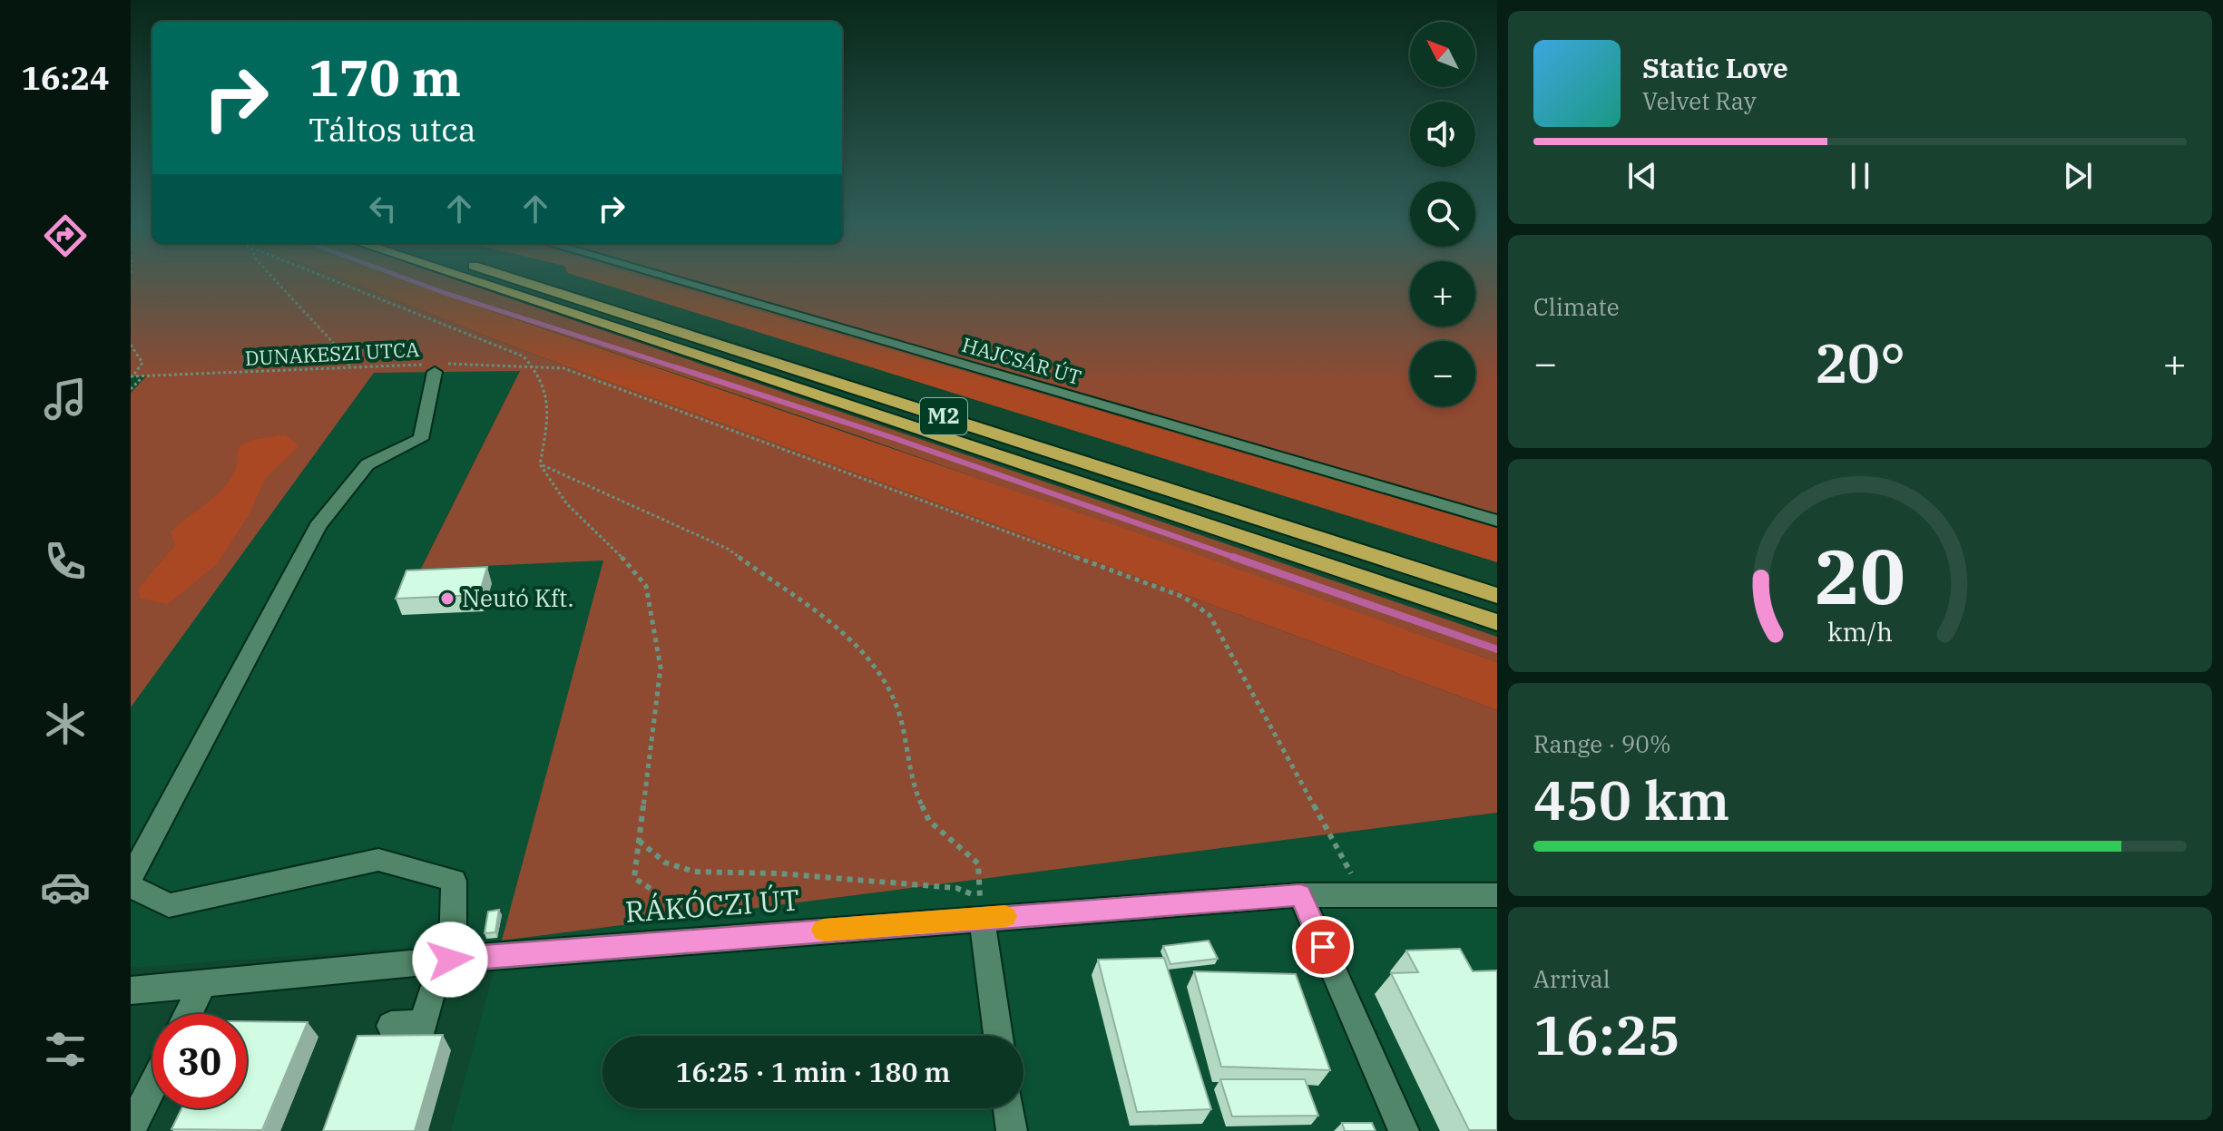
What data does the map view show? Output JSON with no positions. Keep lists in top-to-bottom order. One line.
{"streets":{"highway":["M2"],"street":["HAJCSÁR ÚT","RÁKÓCZI ÚT"],"path":["DUNAKESZI UTCA"]},"crossings":[["DUNAKESZI UTCA","RÁKÓCZI ÚT"]],"places":["Neutó Kft."],"north":"top left","page":{"tabs":"16:24","map_buttons":["+","−"],"turn":["170 m","Táltos utca"],"song":["Static Love","Velvet Ray"],"tile":["Climate",["Range · 90%","450 km"],["Arrival","16:25"]],"heat":["−","20°","+"],"limit":"30","trip":"16:25 · 1 min · 180 m","gauge":["20","km/h"]}}
